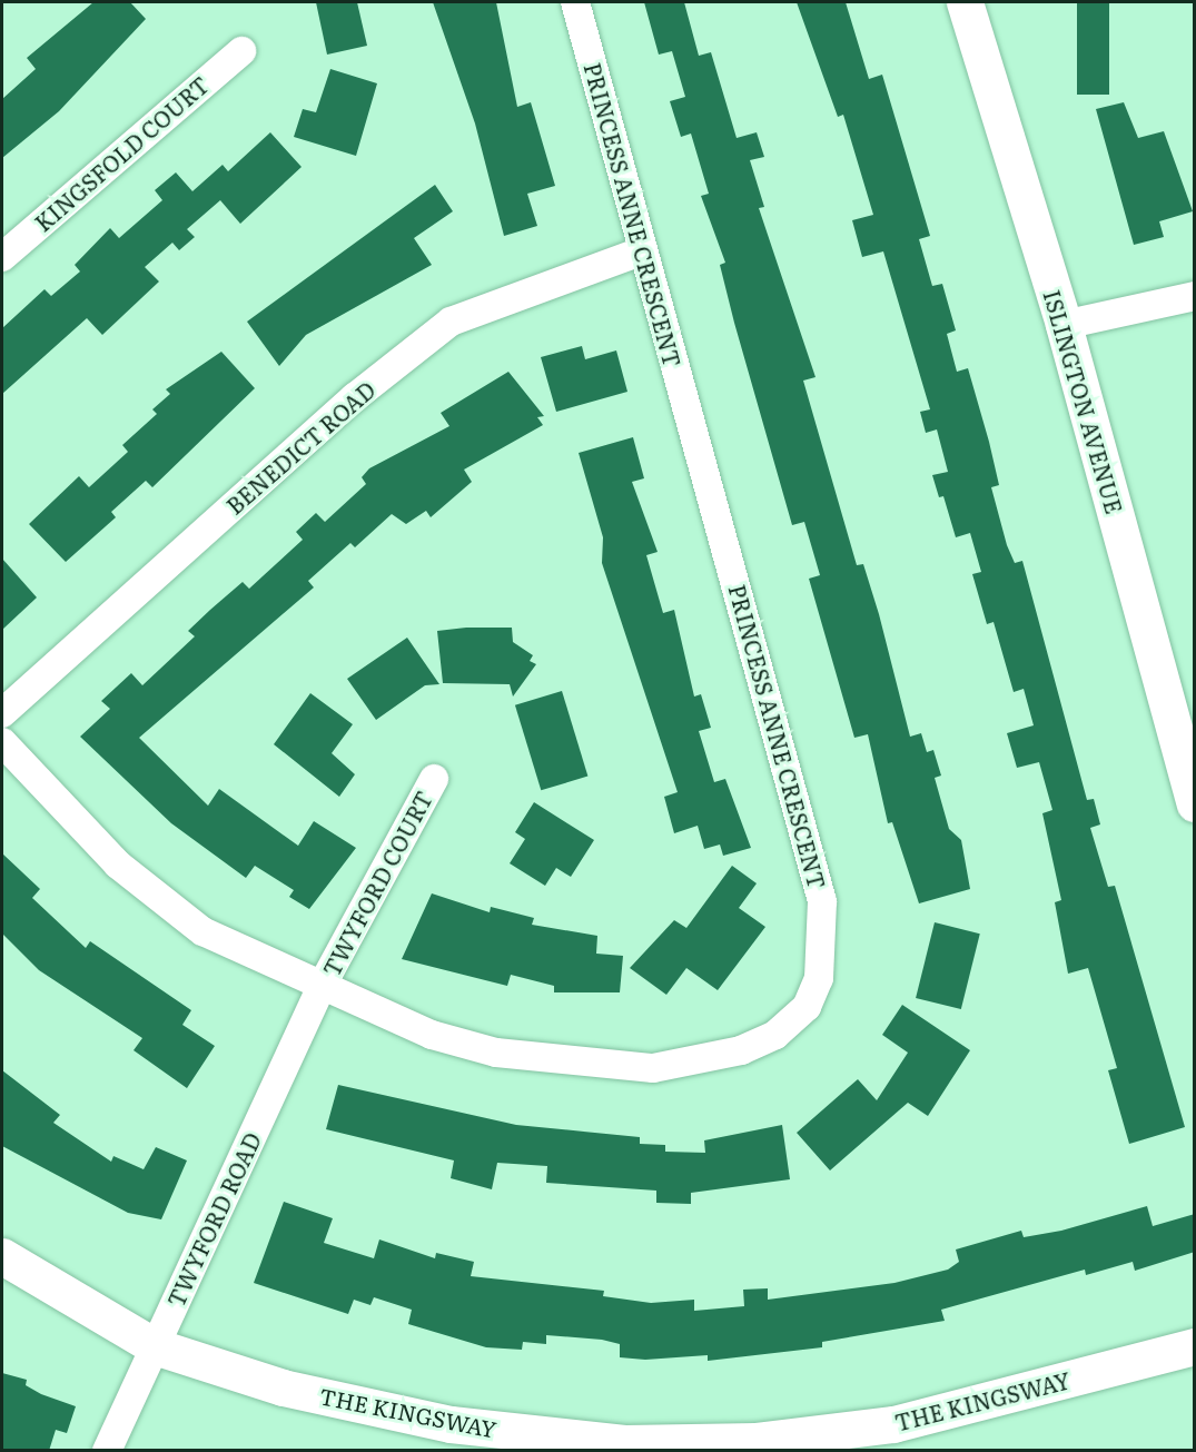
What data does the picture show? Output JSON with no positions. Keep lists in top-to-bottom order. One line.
{"streets":{"street":["KINGSFOLD COURT","PRINCESS ANNE CRESCENT","ISLINGTON AVENUE","BENEDICT ROAD","TWYFORD COURT","TWYFORD ROAD","THE KINGSWAY"]},"crossings":[["PRINCESS ANNE CRESCENT","BENEDICT ROAD"],["PRINCESS ANNE CRESCENT","TWYFORD COURT"],["PRINCESS ANNE CRESCENT","TWYFORD ROAD"],["TWYFORD COURT","TWYFORD ROAD"],["TWYFORD ROAD","THE KINGSWAY"]]}
